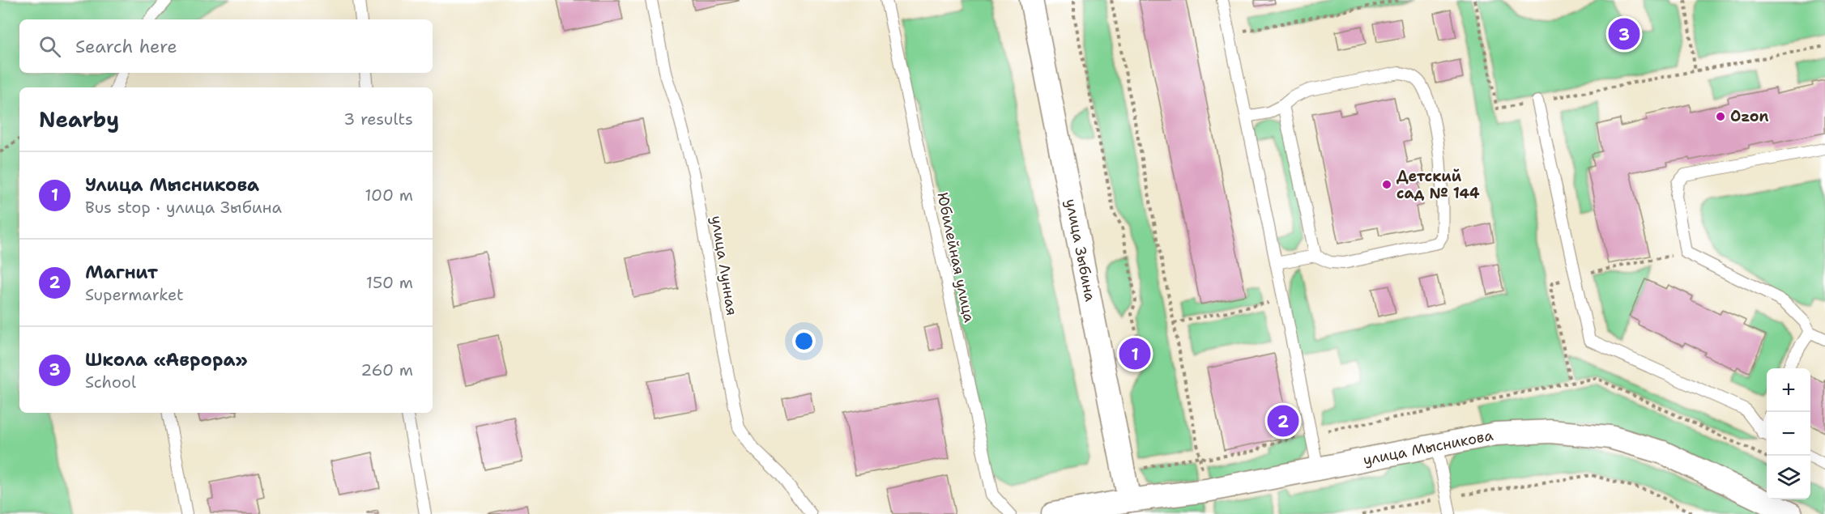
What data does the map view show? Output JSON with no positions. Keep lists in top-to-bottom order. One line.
{"streets":{"street":["улица Зыбина","улица Мысникова"],"lane":["Юбилейная улица","улица Лунная"]},"crossings":[["улица Зыбина","улица Мысникова"]],"places":["Ozon","Детский сад № 144"],"page":{"pins":["3","1","2"],"search":"Search here","heading":["Nearby","3 results"],"list":[{"mark":"1","name":"Улица Мысникова","note":"Bus stop · улица Зыбина","value":"100 m"},{"mark":"2","name":"Магнит","note":"Supermarket","value":"150 m"},{"mark":"3","name":"Школа «Аврора»","note":"School","value":"260 m"}],"map_buttons":["+","−"]}}
